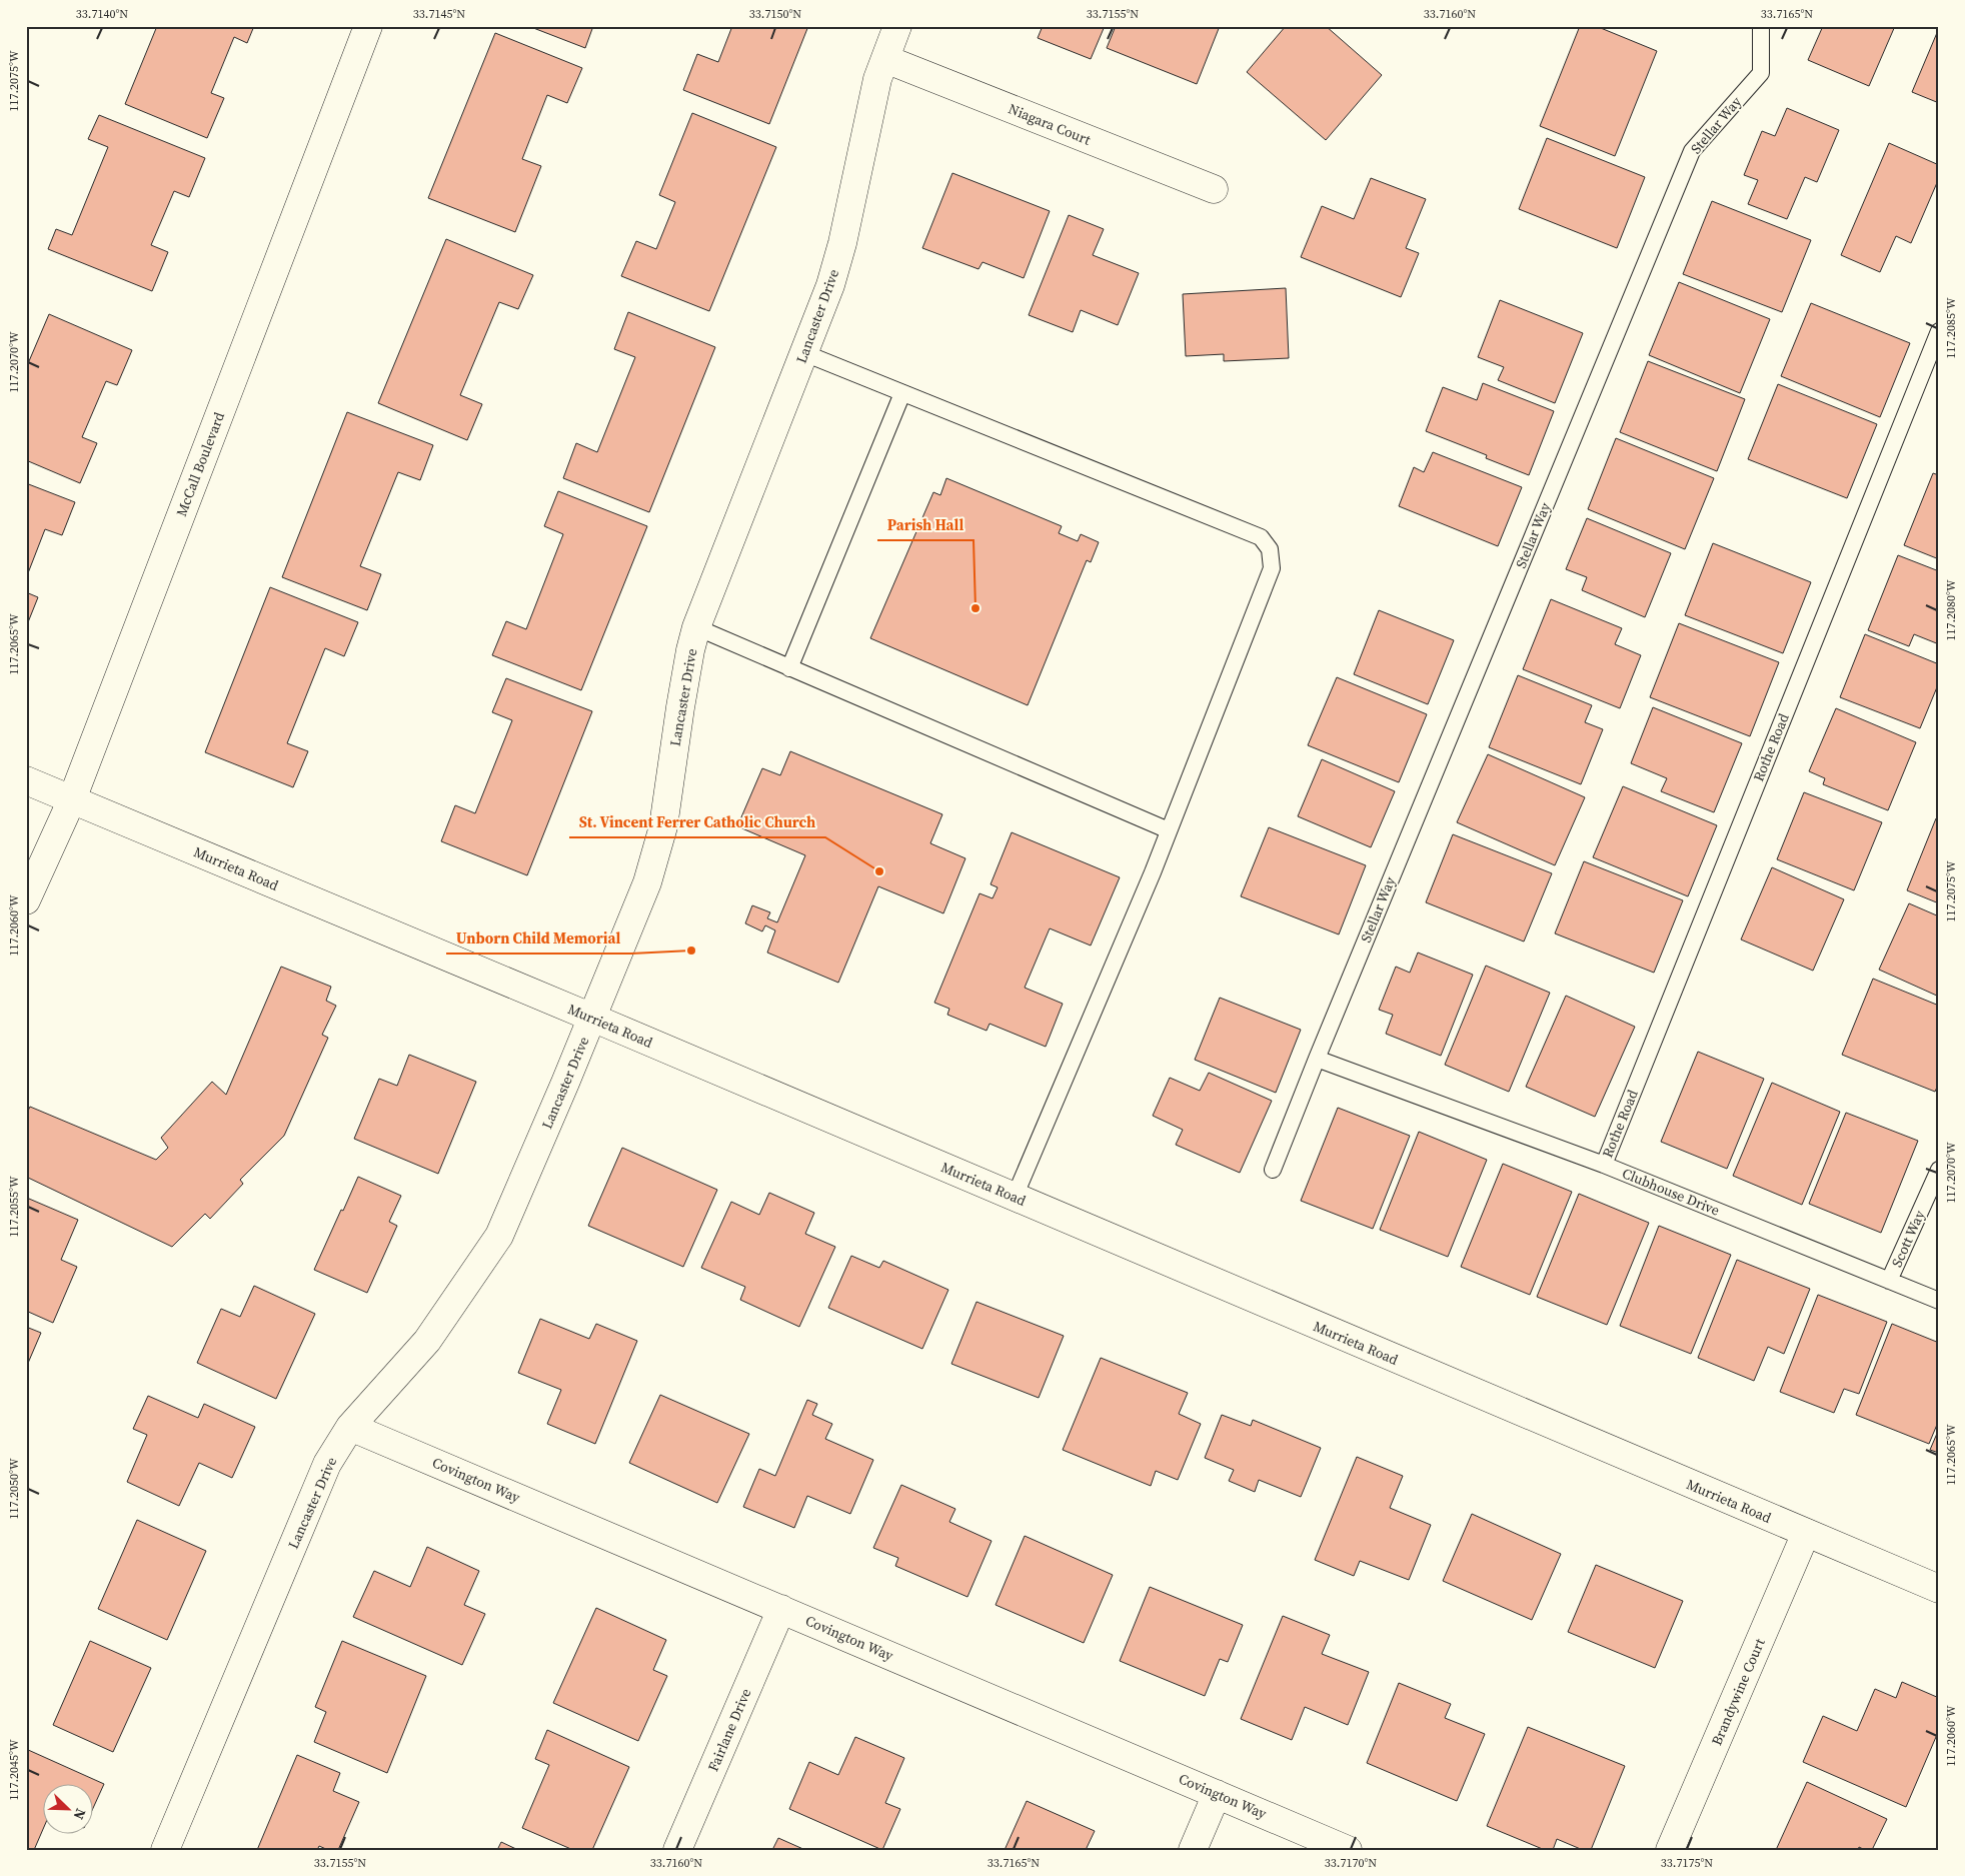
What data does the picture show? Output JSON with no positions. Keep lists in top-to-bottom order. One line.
{"streets":{"street":["Niagara Court","Lancaster Drive","McCall Boulevard","Murrieta Road","Covington Way","Brandywine Court","Fairlane Drive"],"lane":["Stellar Way","Rothe Road","Clubhouse Drive","Scott Way"]},"crossings":[["Niagara Court","Lancaster Drive"],["Stellar Way","Clubhouse Drive"],["Lancaster Drive","Murrieta Road"],["Lancaster Drive","Covington Way"],["McCall Boulevard","Murrieta Road"],["Rothe Road","Clubhouse Drive"],["Murrieta Road","Brandywine Court"],["Clubhouse Drive","Scott Way"],["Covington Way","Fairlane Drive"]],"places":["Parish Hall","St. Vincent Ferrer Catholic Church","Unborn Child Memorial"],"north":"bottom right","coordinates":["33.7140°N","33.7145°N","33.7150°N","33.7155°N","33.7160°N","33.7165°N","117.2075°W","117.2085°W","117.2070°W","117.2080°W","117.2065°W","117.2060°W","117.2055°W","117.2050°W","117.2045°W","33.7170°N","33.7175°N"]}
